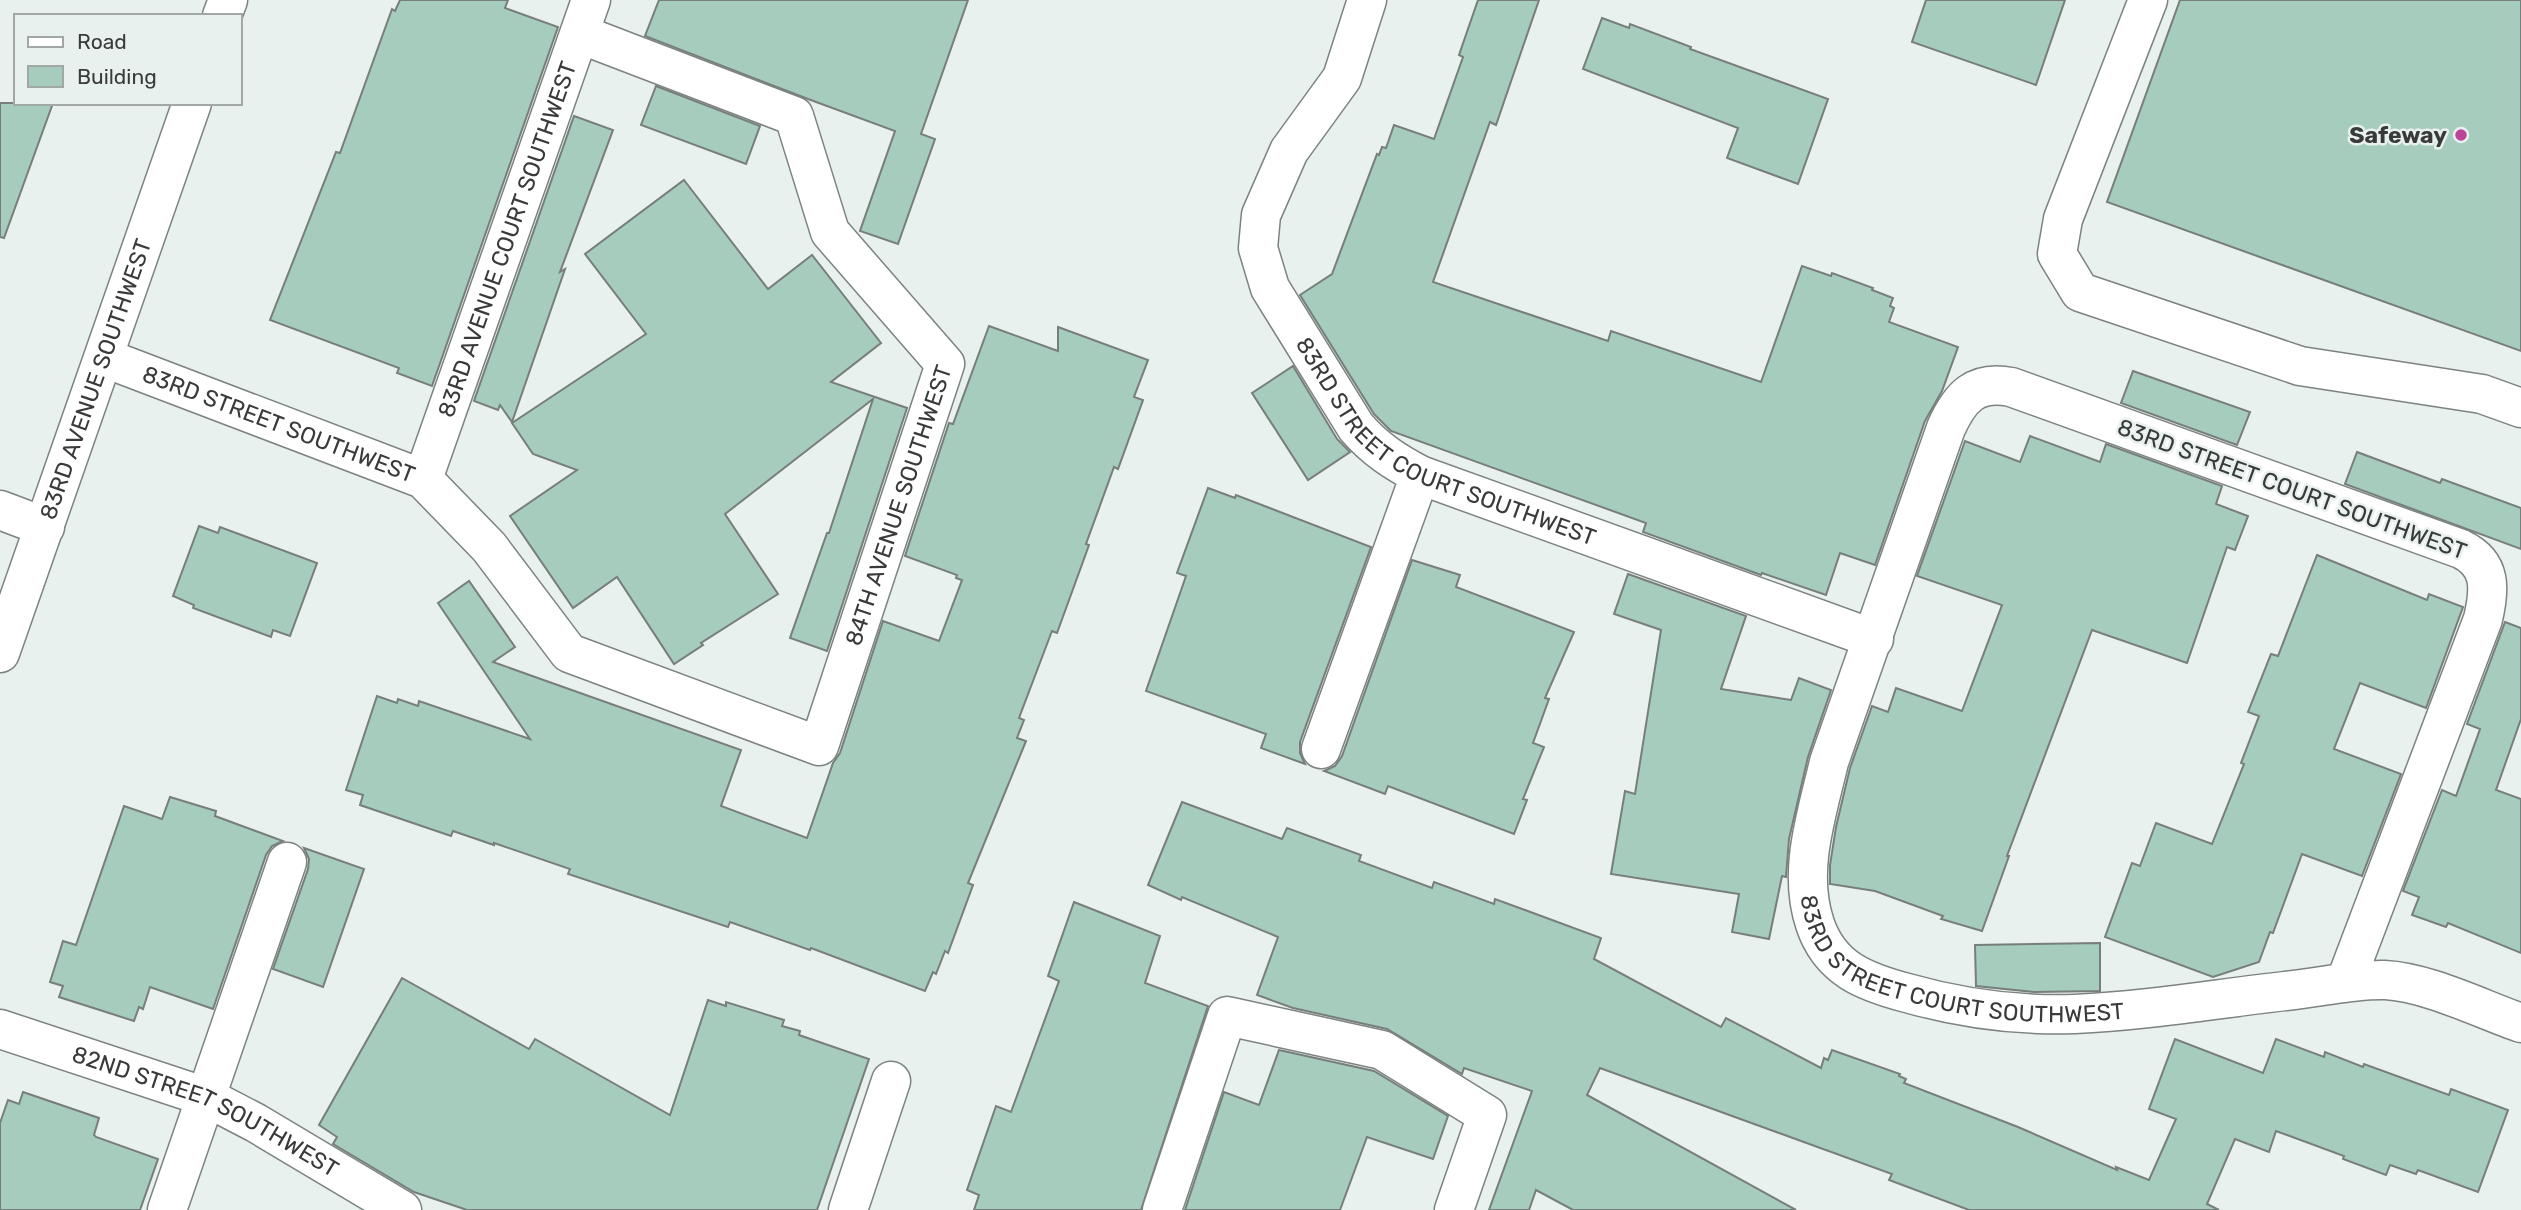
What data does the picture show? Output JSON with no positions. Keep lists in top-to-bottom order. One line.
{"streets":{"street":["83RD AVENUE COURT SOUTHWEST","83RD AVENUE SOUTHWEST","83RD STREET SOUTHWEST","83RD STREET COURT SOUTHWEST","84TH AVENUE SOUTHWEST","82ND STREET SOUTHWEST"]},"crossings":[["83RD AVENUE COURT SOUTHWEST","83RD STREET SOUTHWEST"],["83RD AVENUE COURT SOUTHWEST","84TH AVENUE SOUTHWEST"],["83RD AVENUE SOUTHWEST","83RD STREET SOUTHWEST"],["83RD STREET SOUTHWEST","84TH AVENUE SOUTHWEST"]],"places":["Safeway"],"legend":["Road","Building"]}
